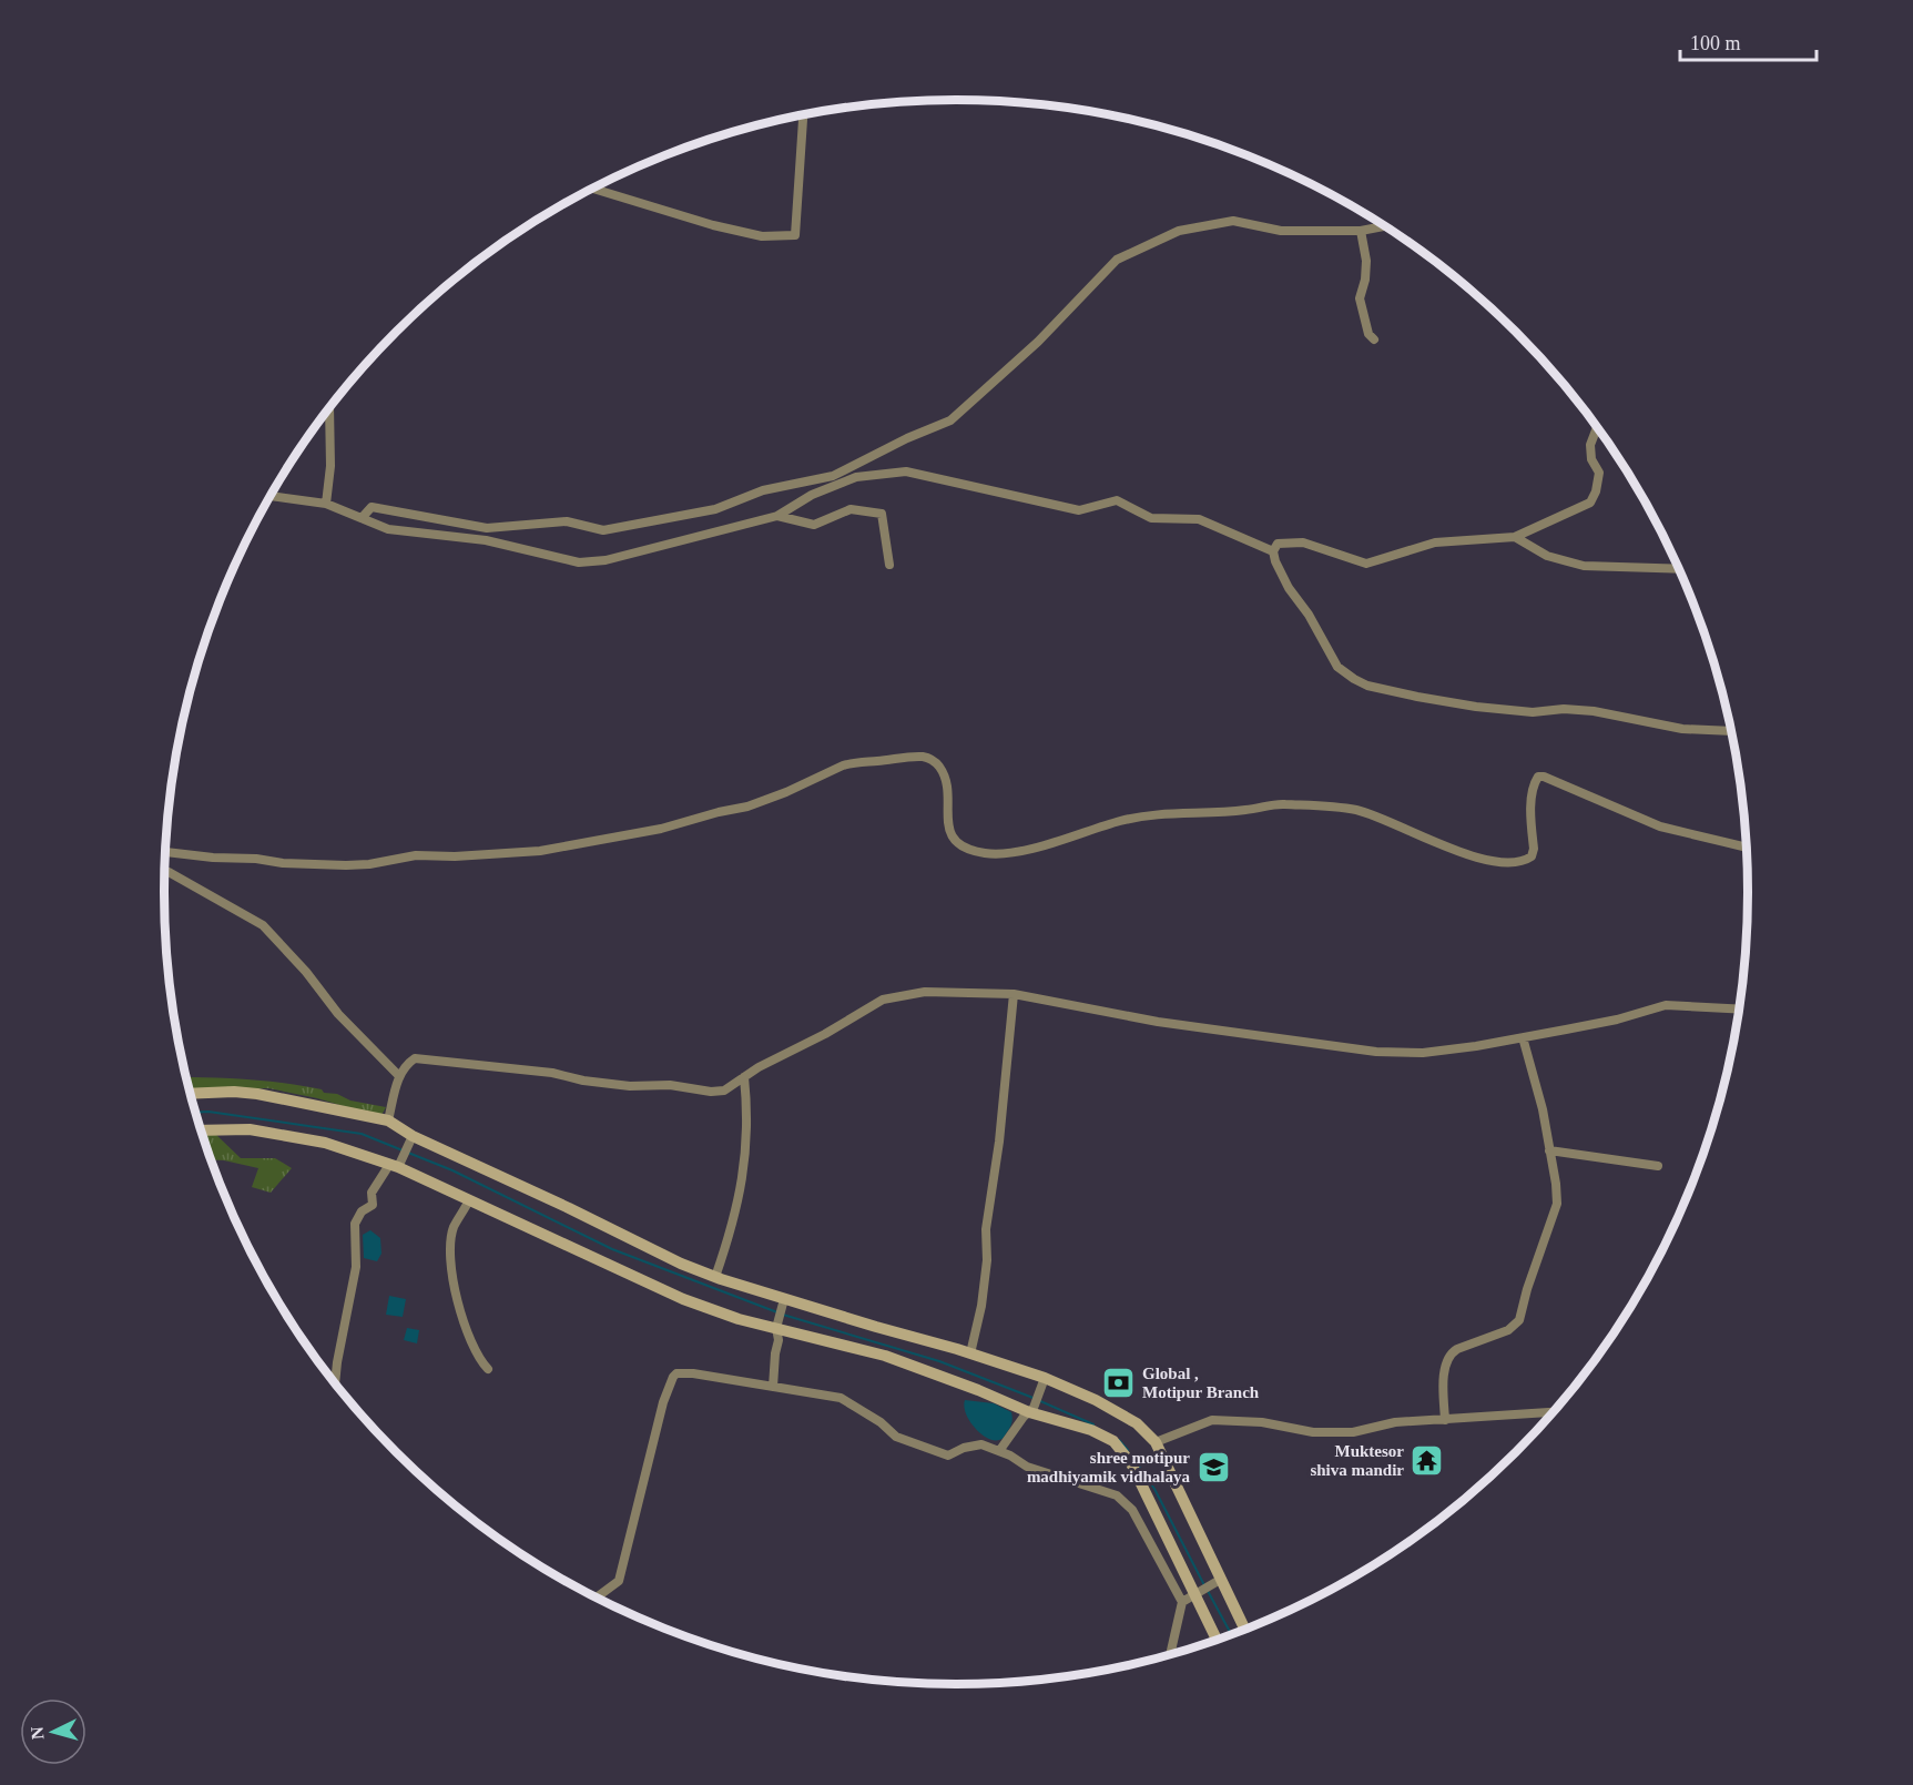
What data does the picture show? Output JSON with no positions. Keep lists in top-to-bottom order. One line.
{"places":{"bank":["Global , Motipur Branch"],"temple":["Muktesor shiva mandir"],"school or university":["shree motipur madhiyamik vidhalaya"]},"scale_bar":"100 m","north":"left"}
